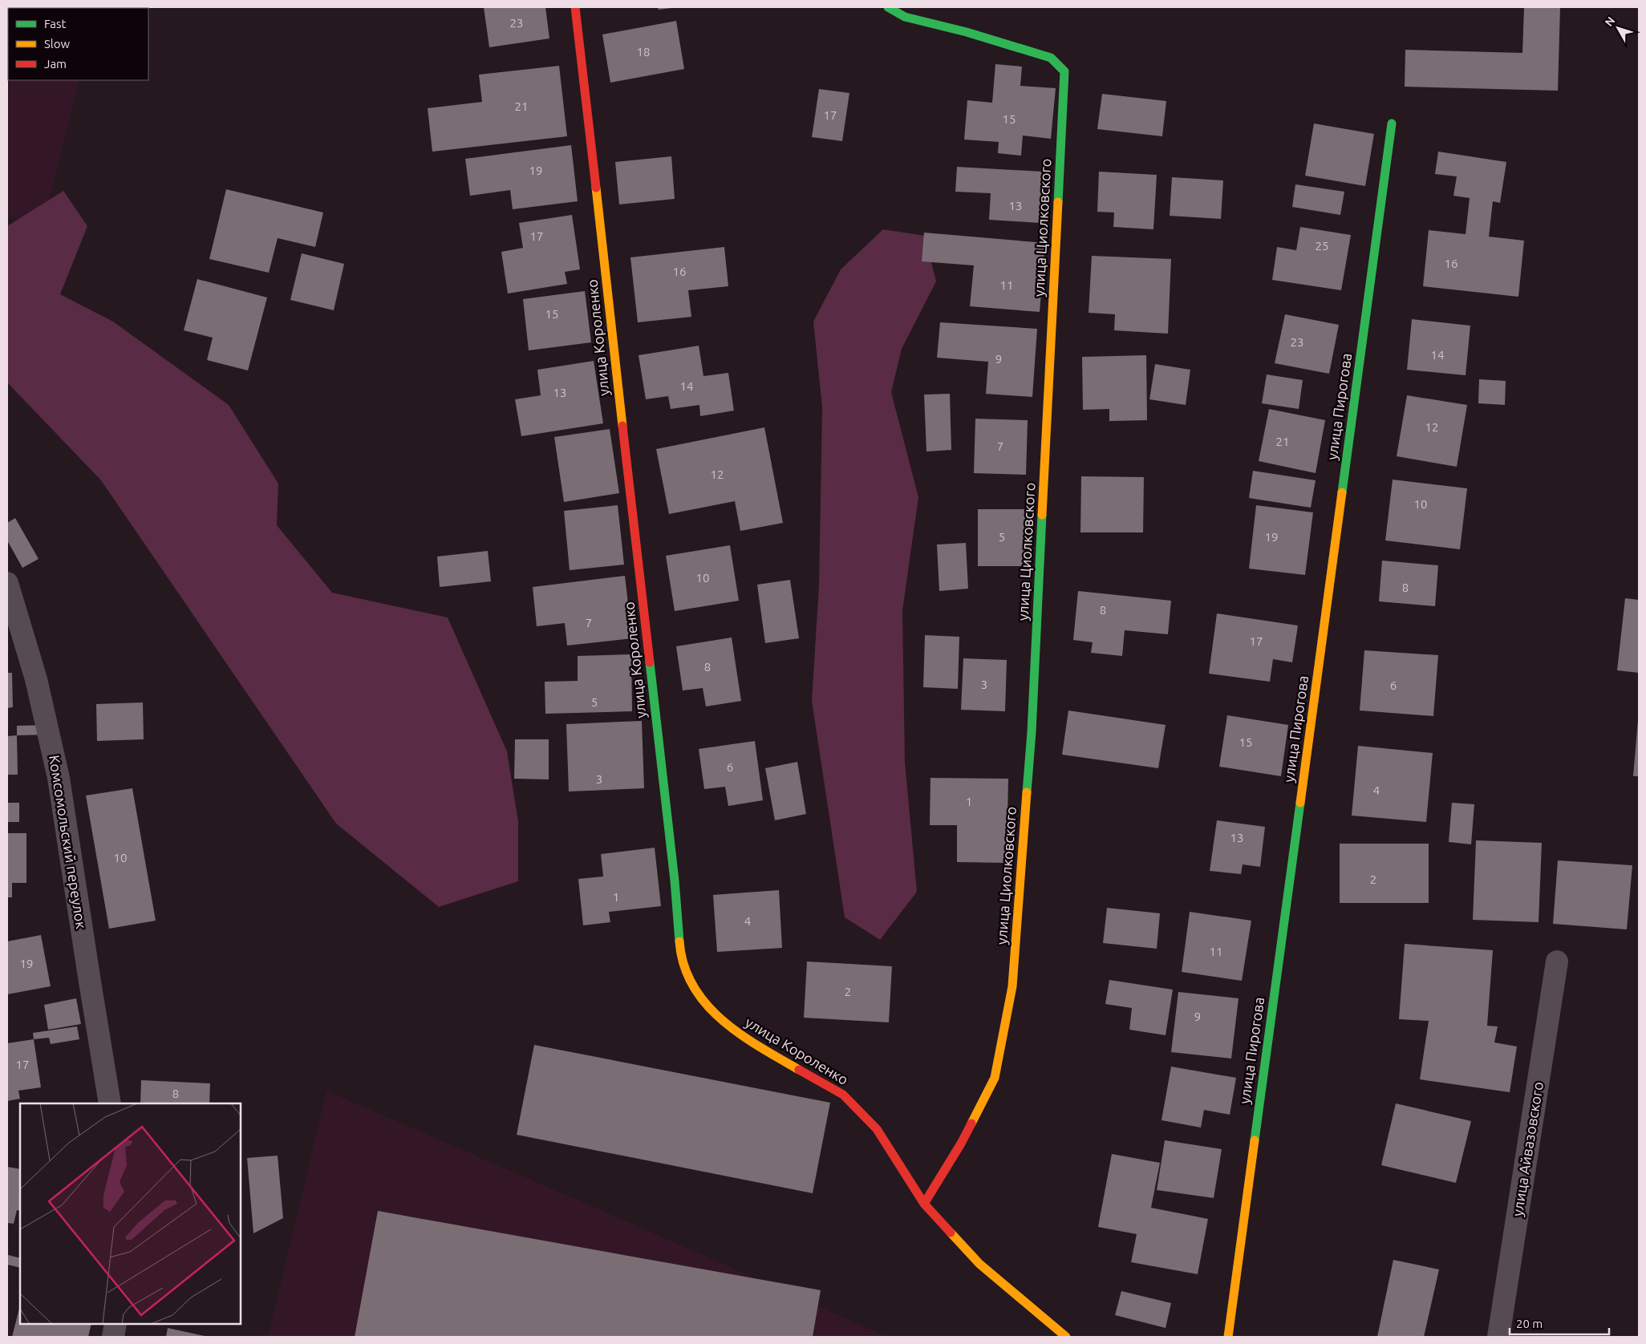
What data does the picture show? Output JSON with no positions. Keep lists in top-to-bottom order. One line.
{"streets":{"street":["улица Циолковского","улица Короленко","улица Пирогова","Комсомольский переулок","улица Айвазовского"]},"crossings":[["улица Циолковского","улица Короленко"]],"house_numbers":["23","18","21","17","15","19","13","17","25","16","16","11","15","23","14","9","14","13","12","21","7","12","10","5","19","10","8","8","7","17","8","3","6","5","15","6","3","4","1","13","10","2","1","4","11","19","2","9","17","8"],"legend":["Fast","Slow","Jam"],"scale_bar":"20 m","north":"top left"}
